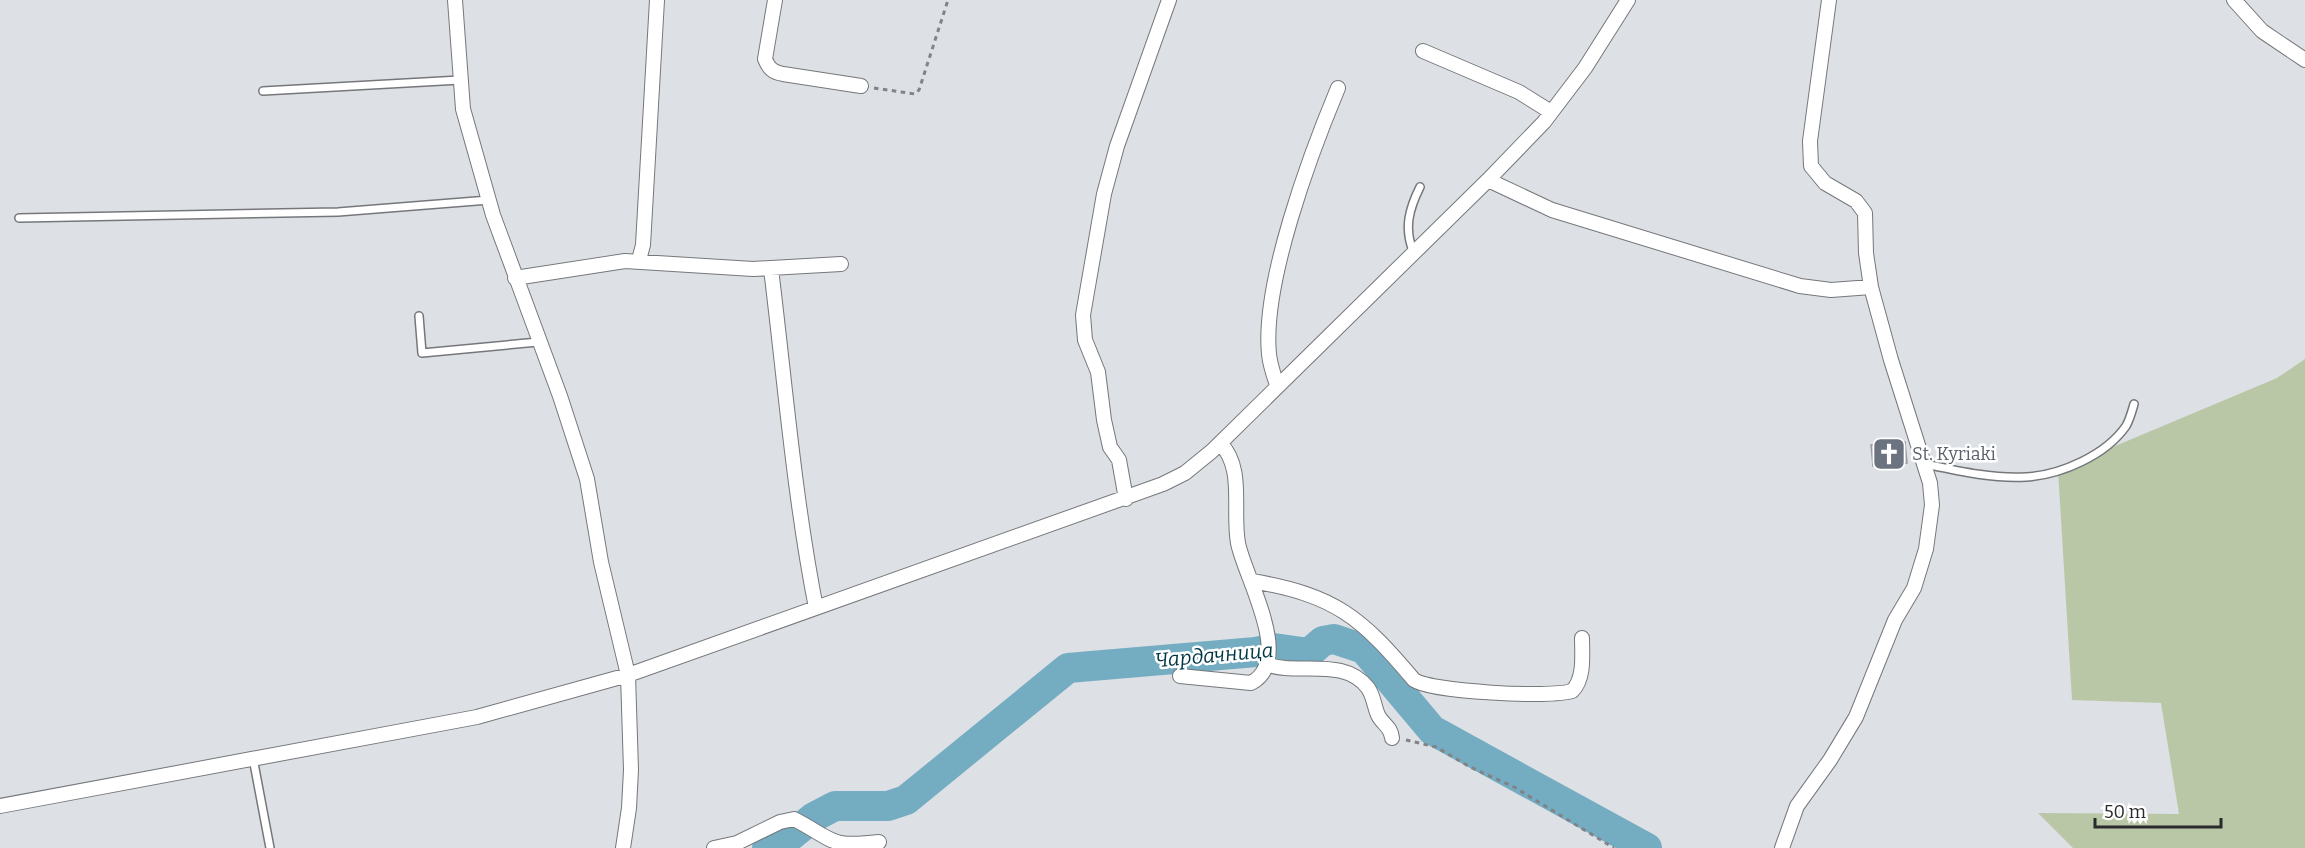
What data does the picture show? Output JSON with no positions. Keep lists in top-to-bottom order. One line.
{"water":["Чардачница"],"places":{"church":["St. Kyriaki"]},"scale_bar":"50 m"}
